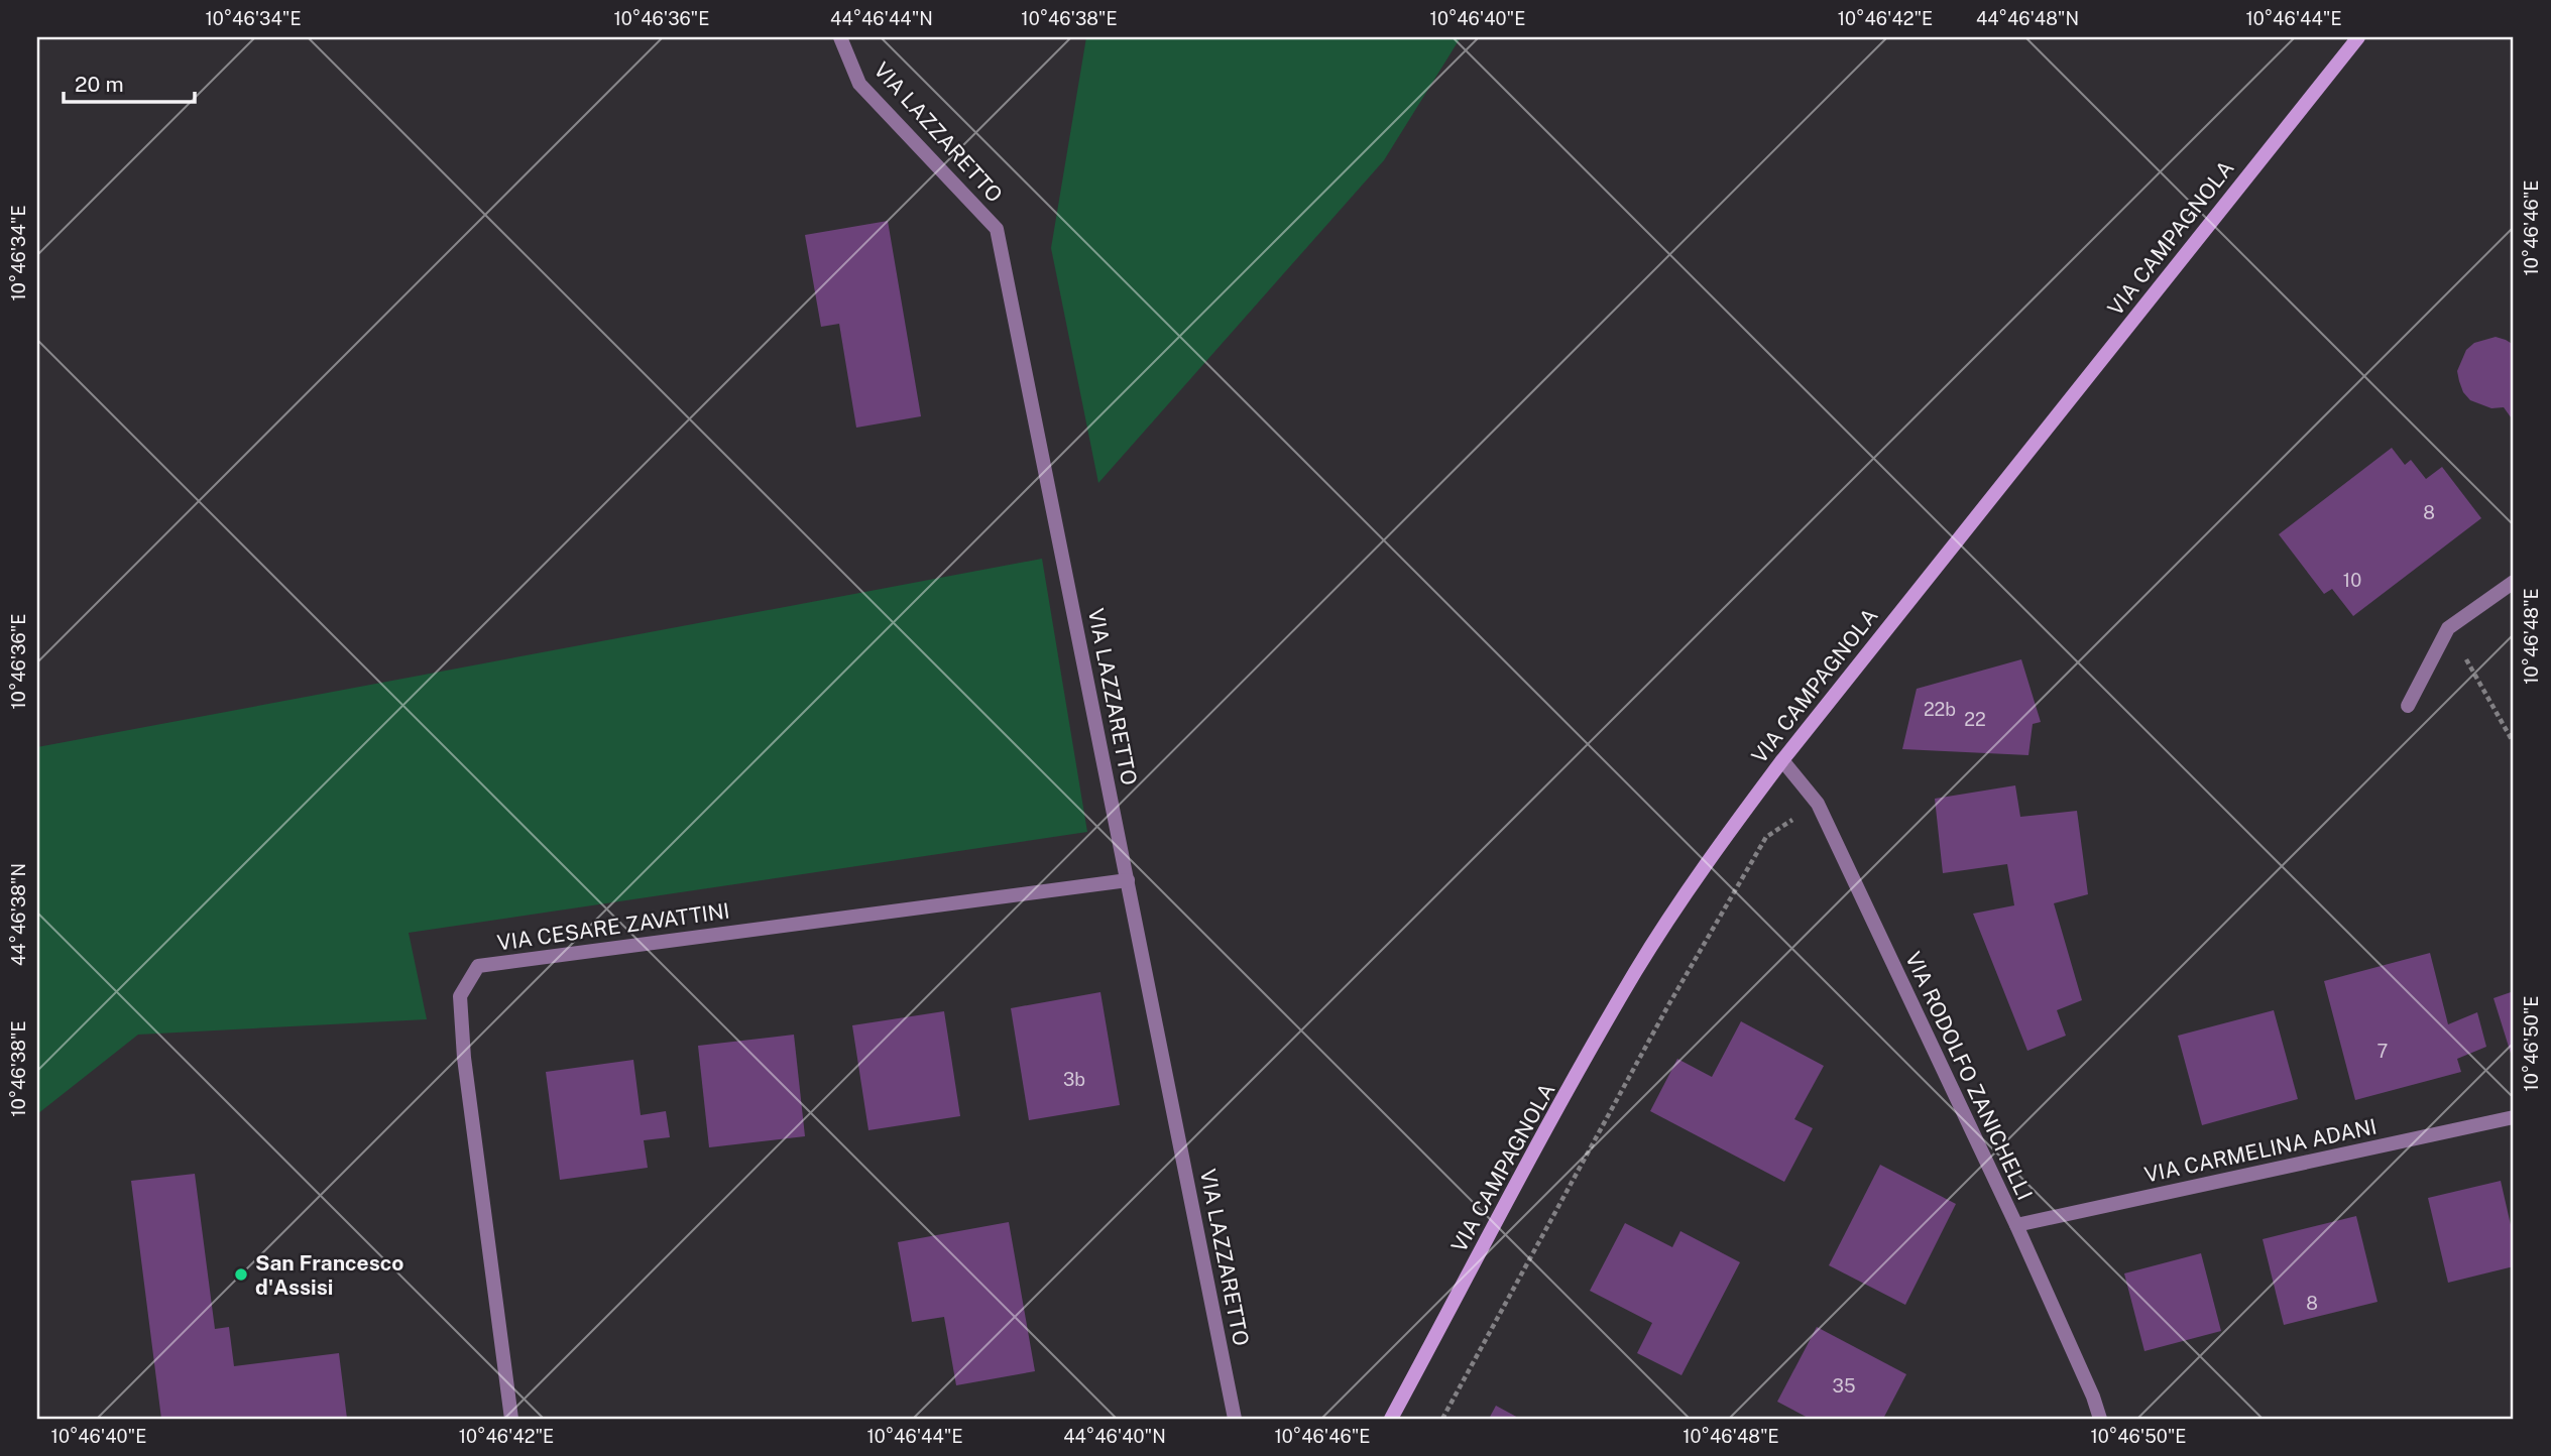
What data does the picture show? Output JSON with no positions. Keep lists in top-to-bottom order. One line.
{"streets":{"main road":["VIA CAMPAGNOLA"],"street":["VIA LAZZARETTO","VIA CESARE ZAVATTINI","VIA RODOLFO ZANICHELLI","VIA CARMELINA ADANI"]},"crossings":[["VIA LAZZARETTO","VIA CESARE ZAVATTINI"],["VIA CAMPAGNOLA","VIA RODOLFO ZANICHELLI"],["VIA RODOLFO ZANICHELLI","VIA CARMELINA ADANI"]],"places":["San Francesco d'Assisi"],"house_numbers":["8","10","22b","22","7","3b","8","35"],"scale_bar":"20 m","coordinates":["10°46'34\"E","10°46'36\"E","44°46'44\"N","10°46'38\"E","10°46'40\"E","10°46'42\"E","44°46'48\"N","10°46'44\"E","10°46'46\"E","10°46'48\"E","44°46'38\"N","10°46'50\"E","44°46'40\"N"]}
